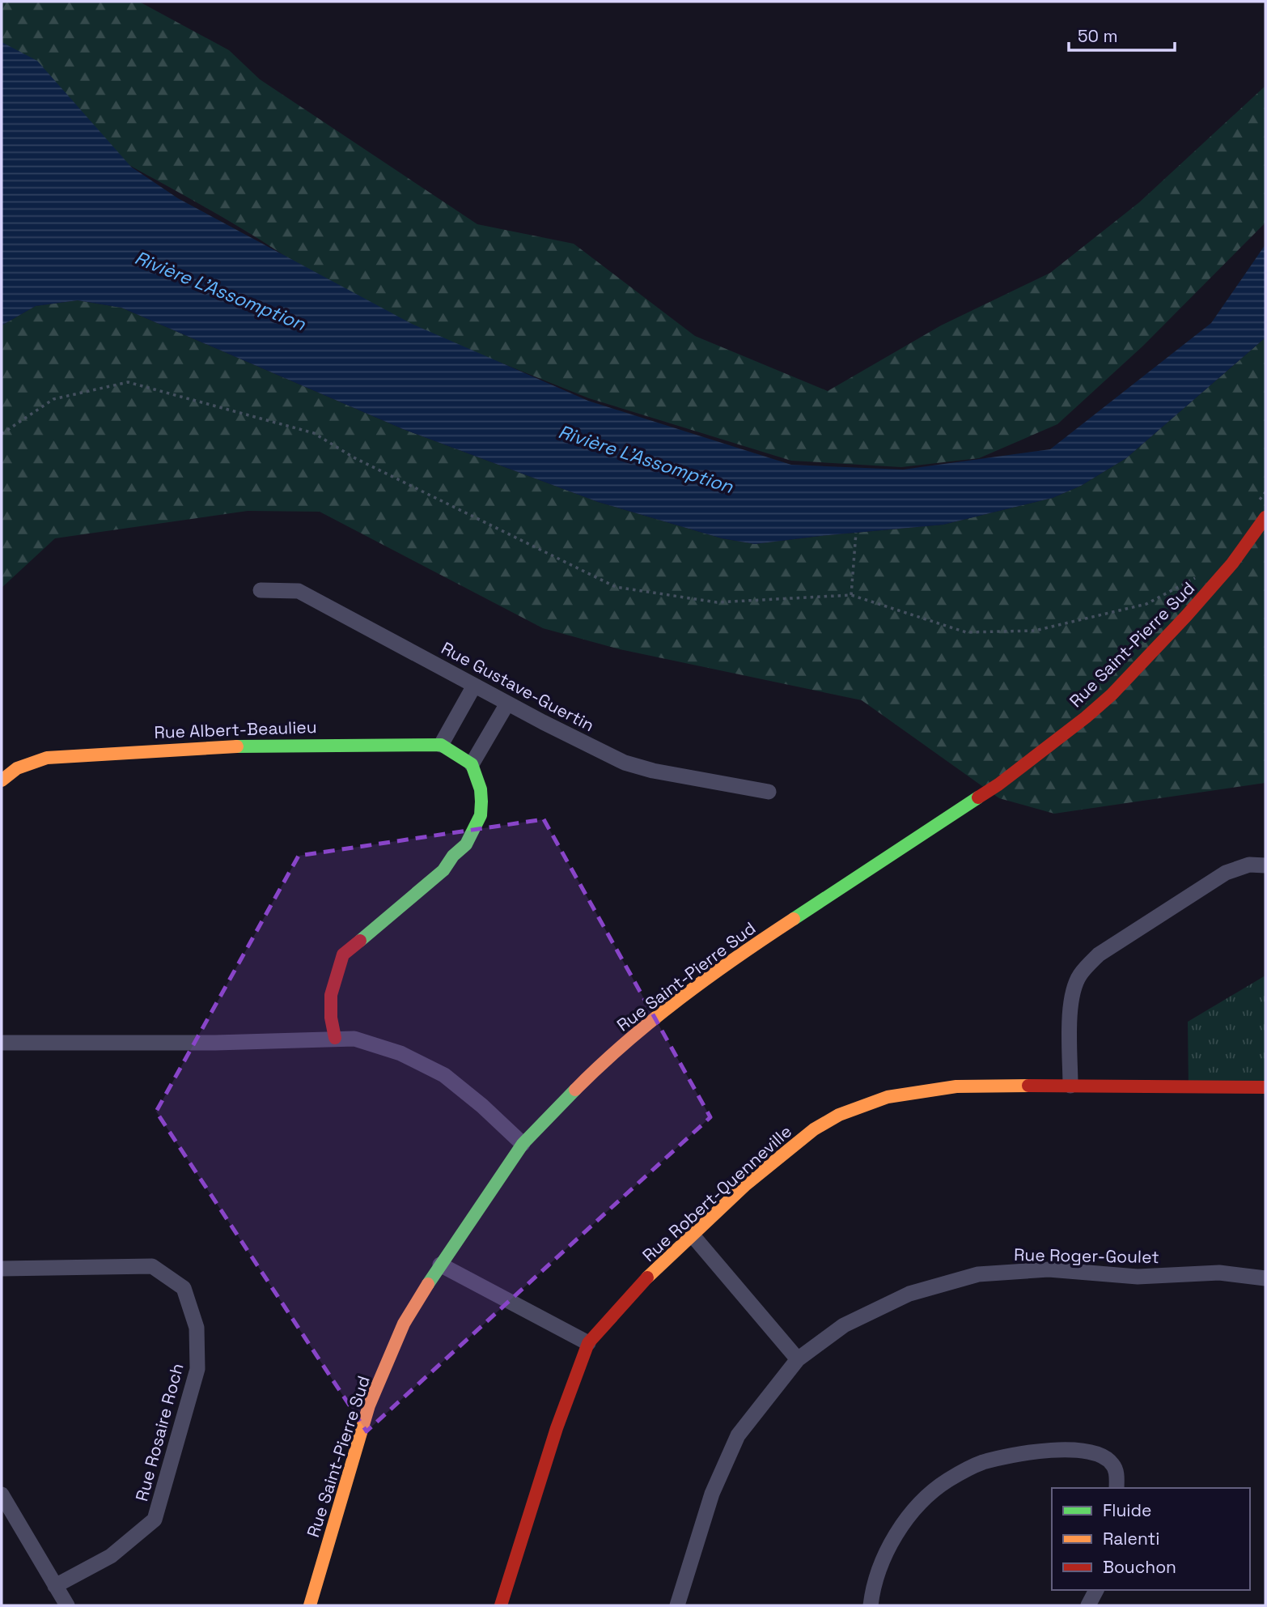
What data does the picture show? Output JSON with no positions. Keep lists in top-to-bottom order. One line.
{"streets":{"street":["Rue Saint-Pierre Sud","Rue Gustave-Guertin","Rue Albert-Beaulieu","Rue Robert-Quenneville","Rue Roger-Goulet","Rue Rosaire Roch"]},"water":["Rivière L'Assomption"],"legend":["Fluide","Ralenti","Bouchon"],"scale_bar":"50 m"}
